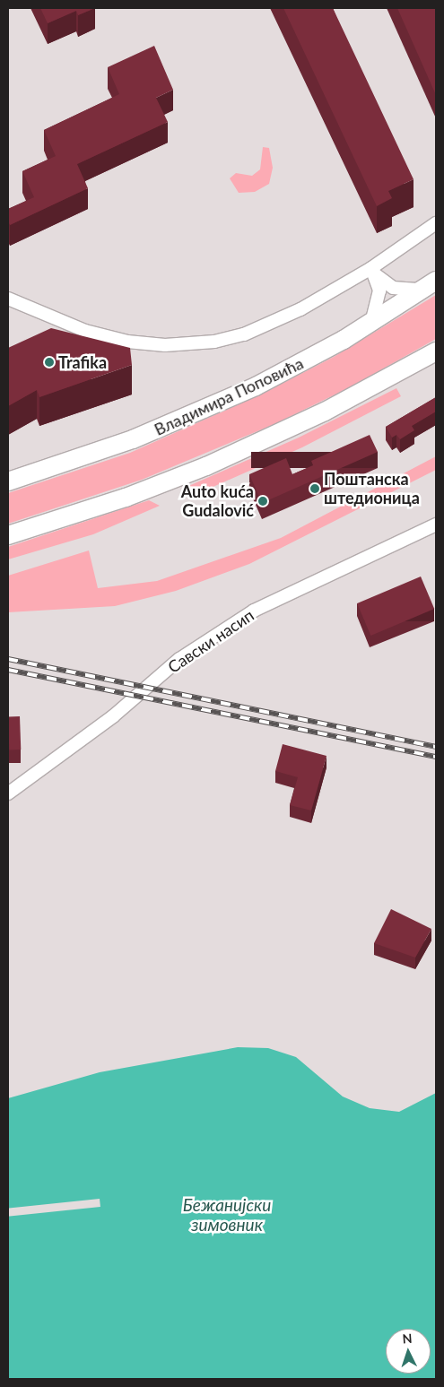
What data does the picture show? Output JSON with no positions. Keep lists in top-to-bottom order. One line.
{"streets":{"main road":["Владимира Поповића"],"street":["Савски насип"]},"water":["Бежанијски зимовник"],"places":["Trafika","Поштанска штедионица","Auto kuća Gudalović"],"north":"top"}
